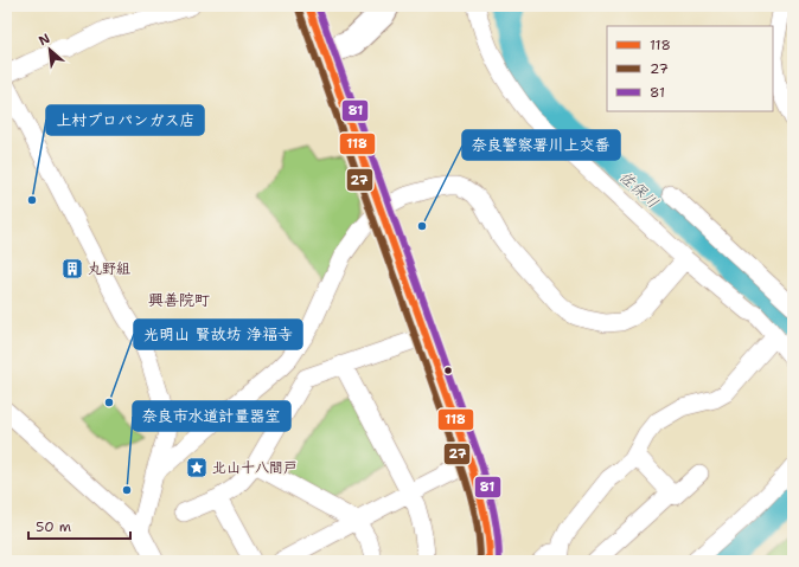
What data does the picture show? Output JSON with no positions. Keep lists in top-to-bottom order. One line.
{"districts":["興善院町"],"water":["佐保川"],"places":{"other":["上村プロパンガス店","奈良警察署川上交番","光明山 賢故坊 浄福寺","奈良市水道計量器室"],"building":["丸野組"],"place":["北山十八間戸"]},"lines":["transit line 118","transit line 81","transit line 27"],"legend":["118","27","81"],"scale_bar":"50 m","north":"top left"}
